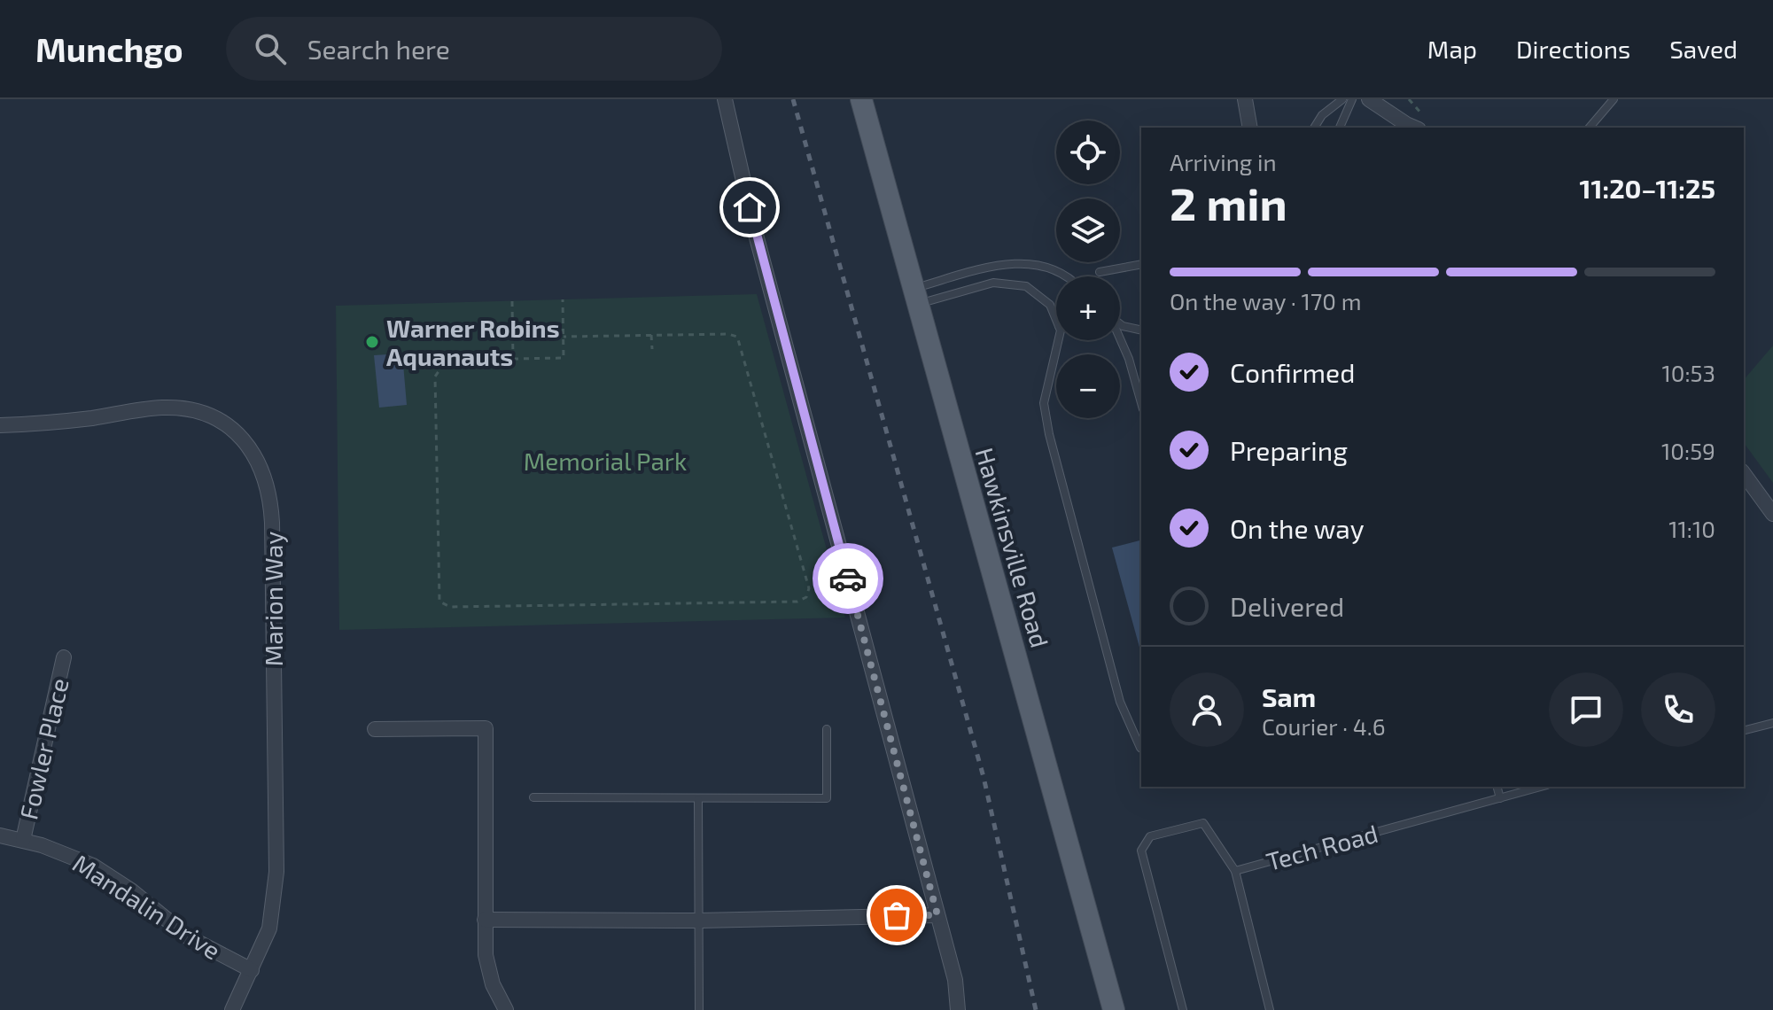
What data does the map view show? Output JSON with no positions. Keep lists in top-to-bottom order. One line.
{"streets":{"main road":["Hawkinsville Road"],"street":["Marion Way","Fowler Place","Mandalin Drive"],"lane":["Tech Road"]},"crossings":[["Marion Way","Mandalin Drive"],["Fowler Place","Mandalin Drive"]],"parks":["Memorial Park"],"places":["Warner Robins Aquanauts"],"page":{"header":"Munchgo","search":"Search here","nav":["Map","Directions","Saved"],"map_buttons":["+","−"],"heading":["2 min","Arriving in","11:20–11:25"],"panel":["Sam","Courier · 4.6"],"bar":"On the way · 170 m","list":[["Confirmed","10:53"],["Preparing","10:59"],["On the way","11:10"],"Delivered"]}}
